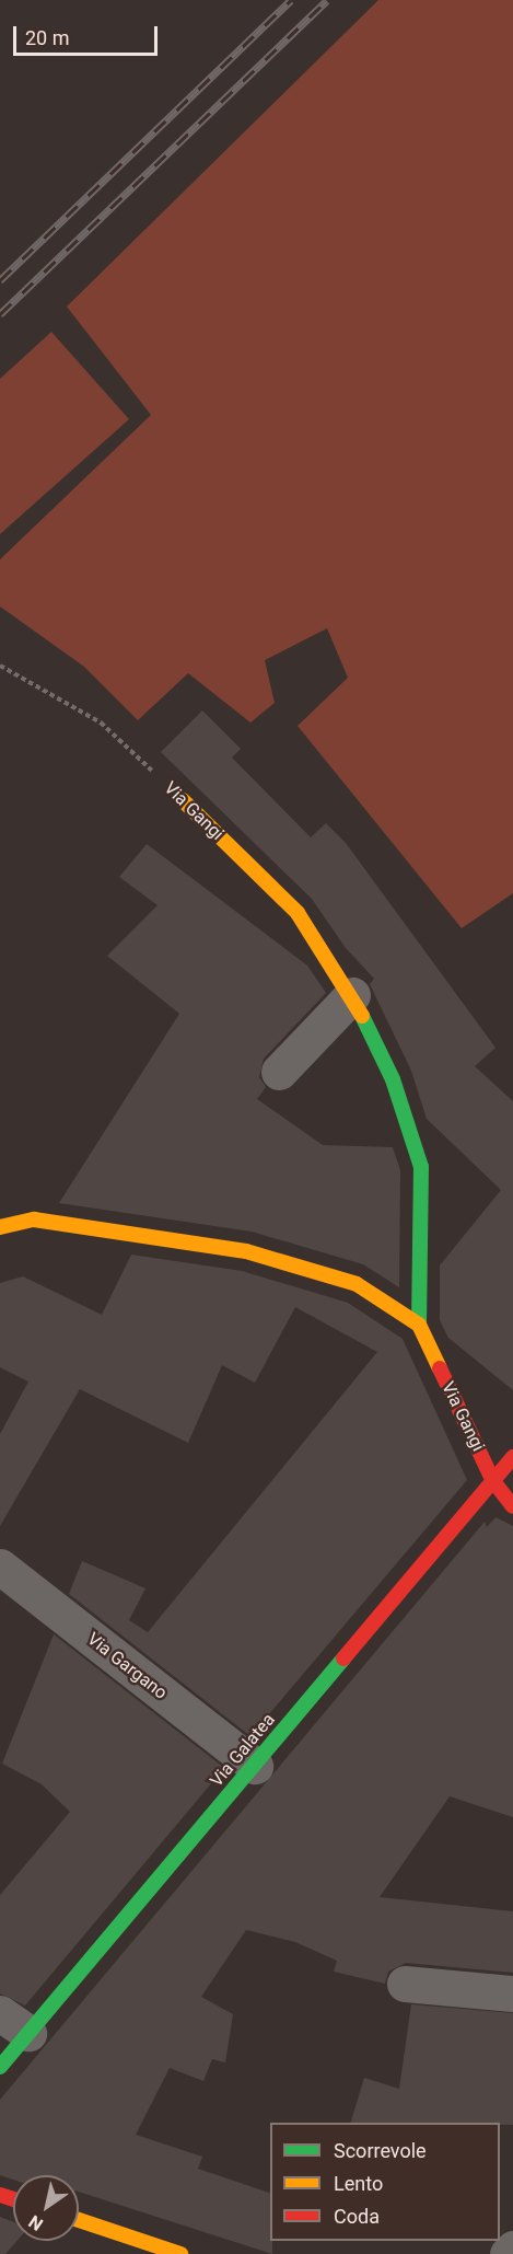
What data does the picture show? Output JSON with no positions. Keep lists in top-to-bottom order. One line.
{"streets":{"street":["Via Gangi","Via Gargano","Via Galatea"]},"crossings":[["Via Gangi","Via Galatea"],["Via Gargano","Via Galatea"]],"legend":["Scorrevole","Lento","Coda"],"scale_bar":"20 m","north":"bottom left"}
